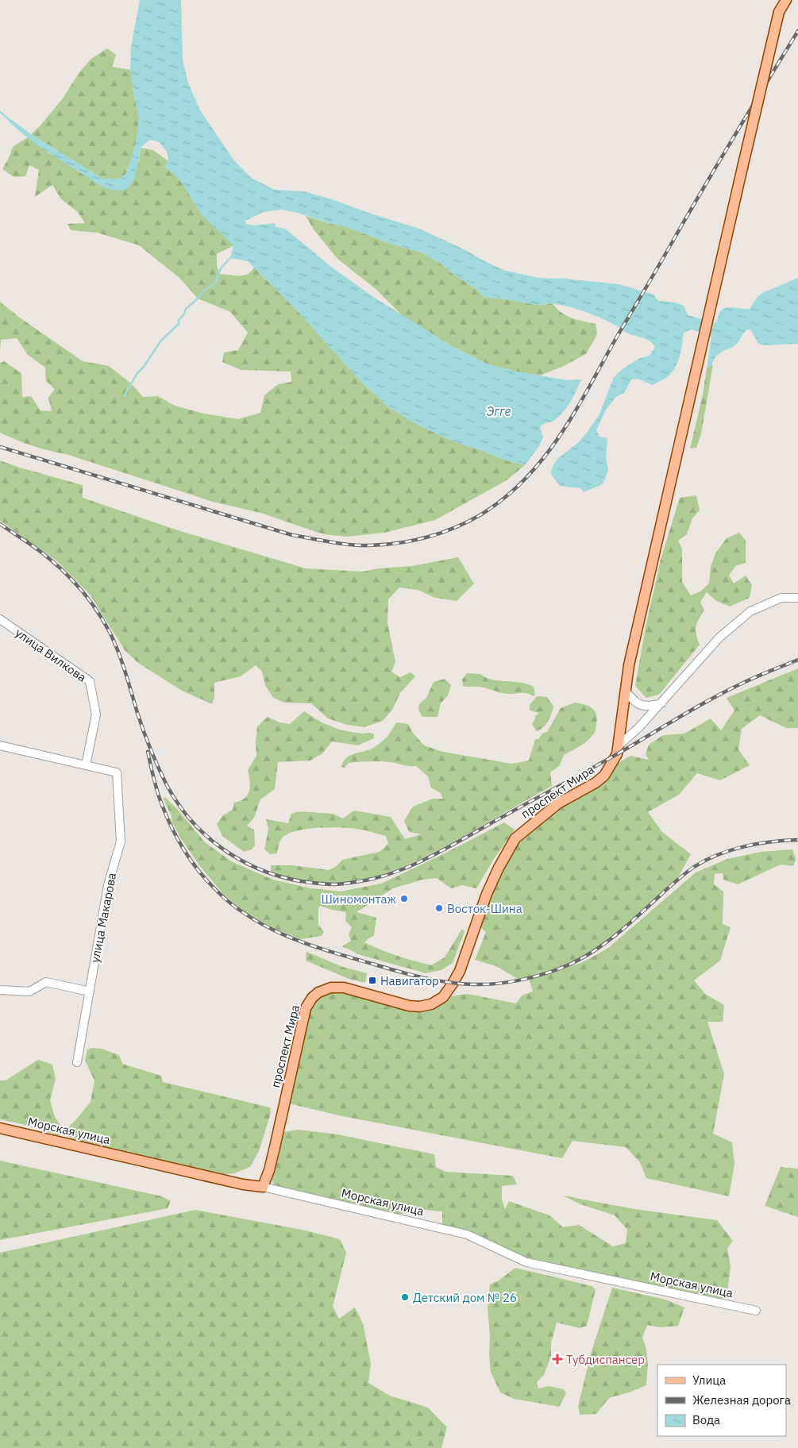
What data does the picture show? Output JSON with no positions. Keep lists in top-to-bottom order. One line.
{"streets":{"main road":["проспект Мира","Морская улица"],"street":["улица Вилкова","улица Макарова"]},"crossings":[["улица Вилкова","улица Макарова"],["проспект Мира","Морская улица"]],"water":["Эгге"],"places":{"other":["Шиномонтаж","Восток-Шина","Детский дом № 26"],"transit":["Навигатор"],"health":["Тубдиспансер"]},"legend":["Улица","Железная дорога","Вода"]}
